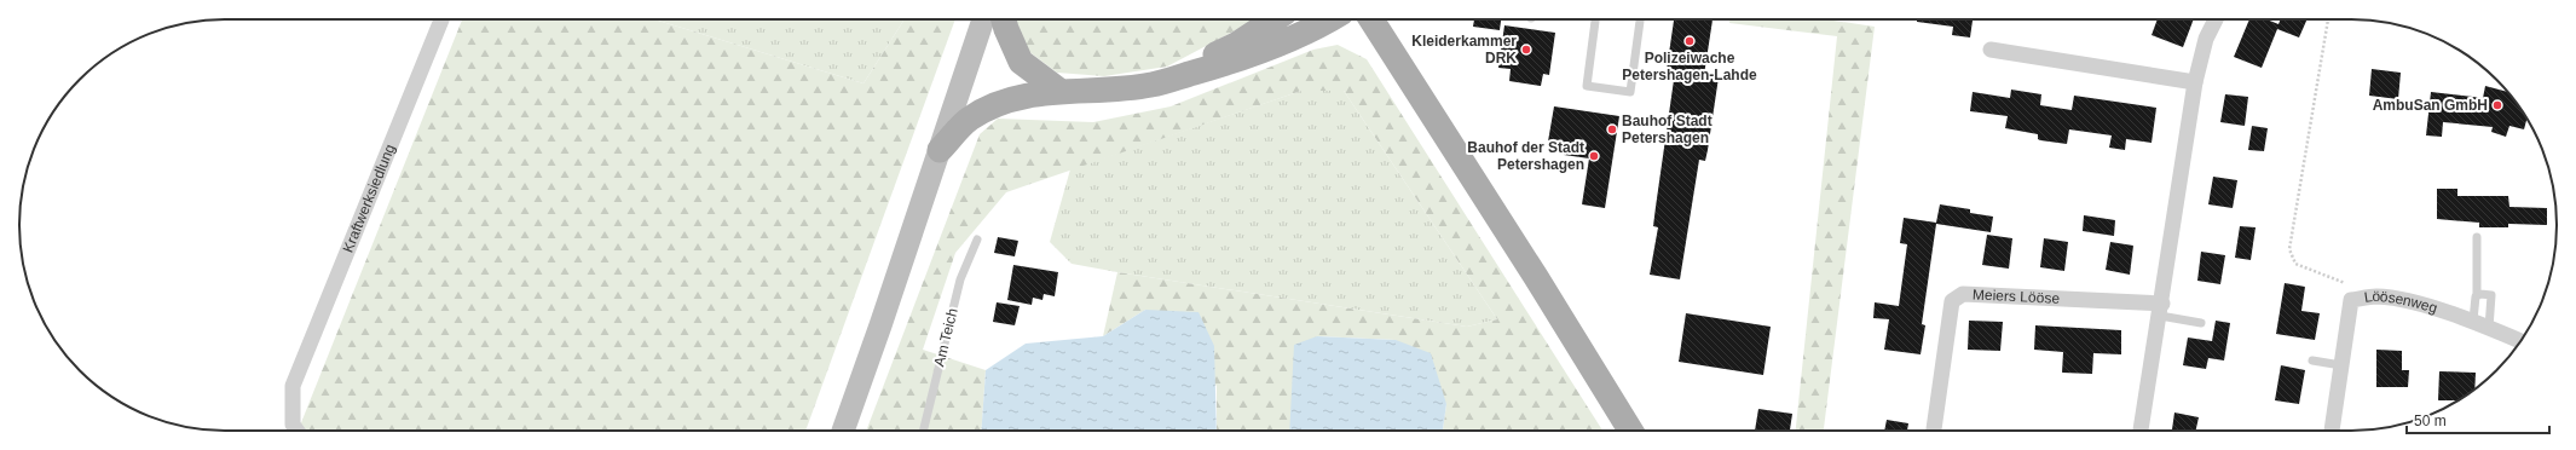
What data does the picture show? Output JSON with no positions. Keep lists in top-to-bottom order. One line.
{"streets":{"street":["Kraftwerksiedlung","Meiers Lööse","Löösenweg"],"lane":["Am Teich"]},"places":["Polizeiwache Petershagen-Lahde","Kleiderkammer DRK","AmbuSan GmbH","Bauhof Stadt Petershagen","Bauhof der Stadt Petershagen"],"scale_bar":"50 m"}
